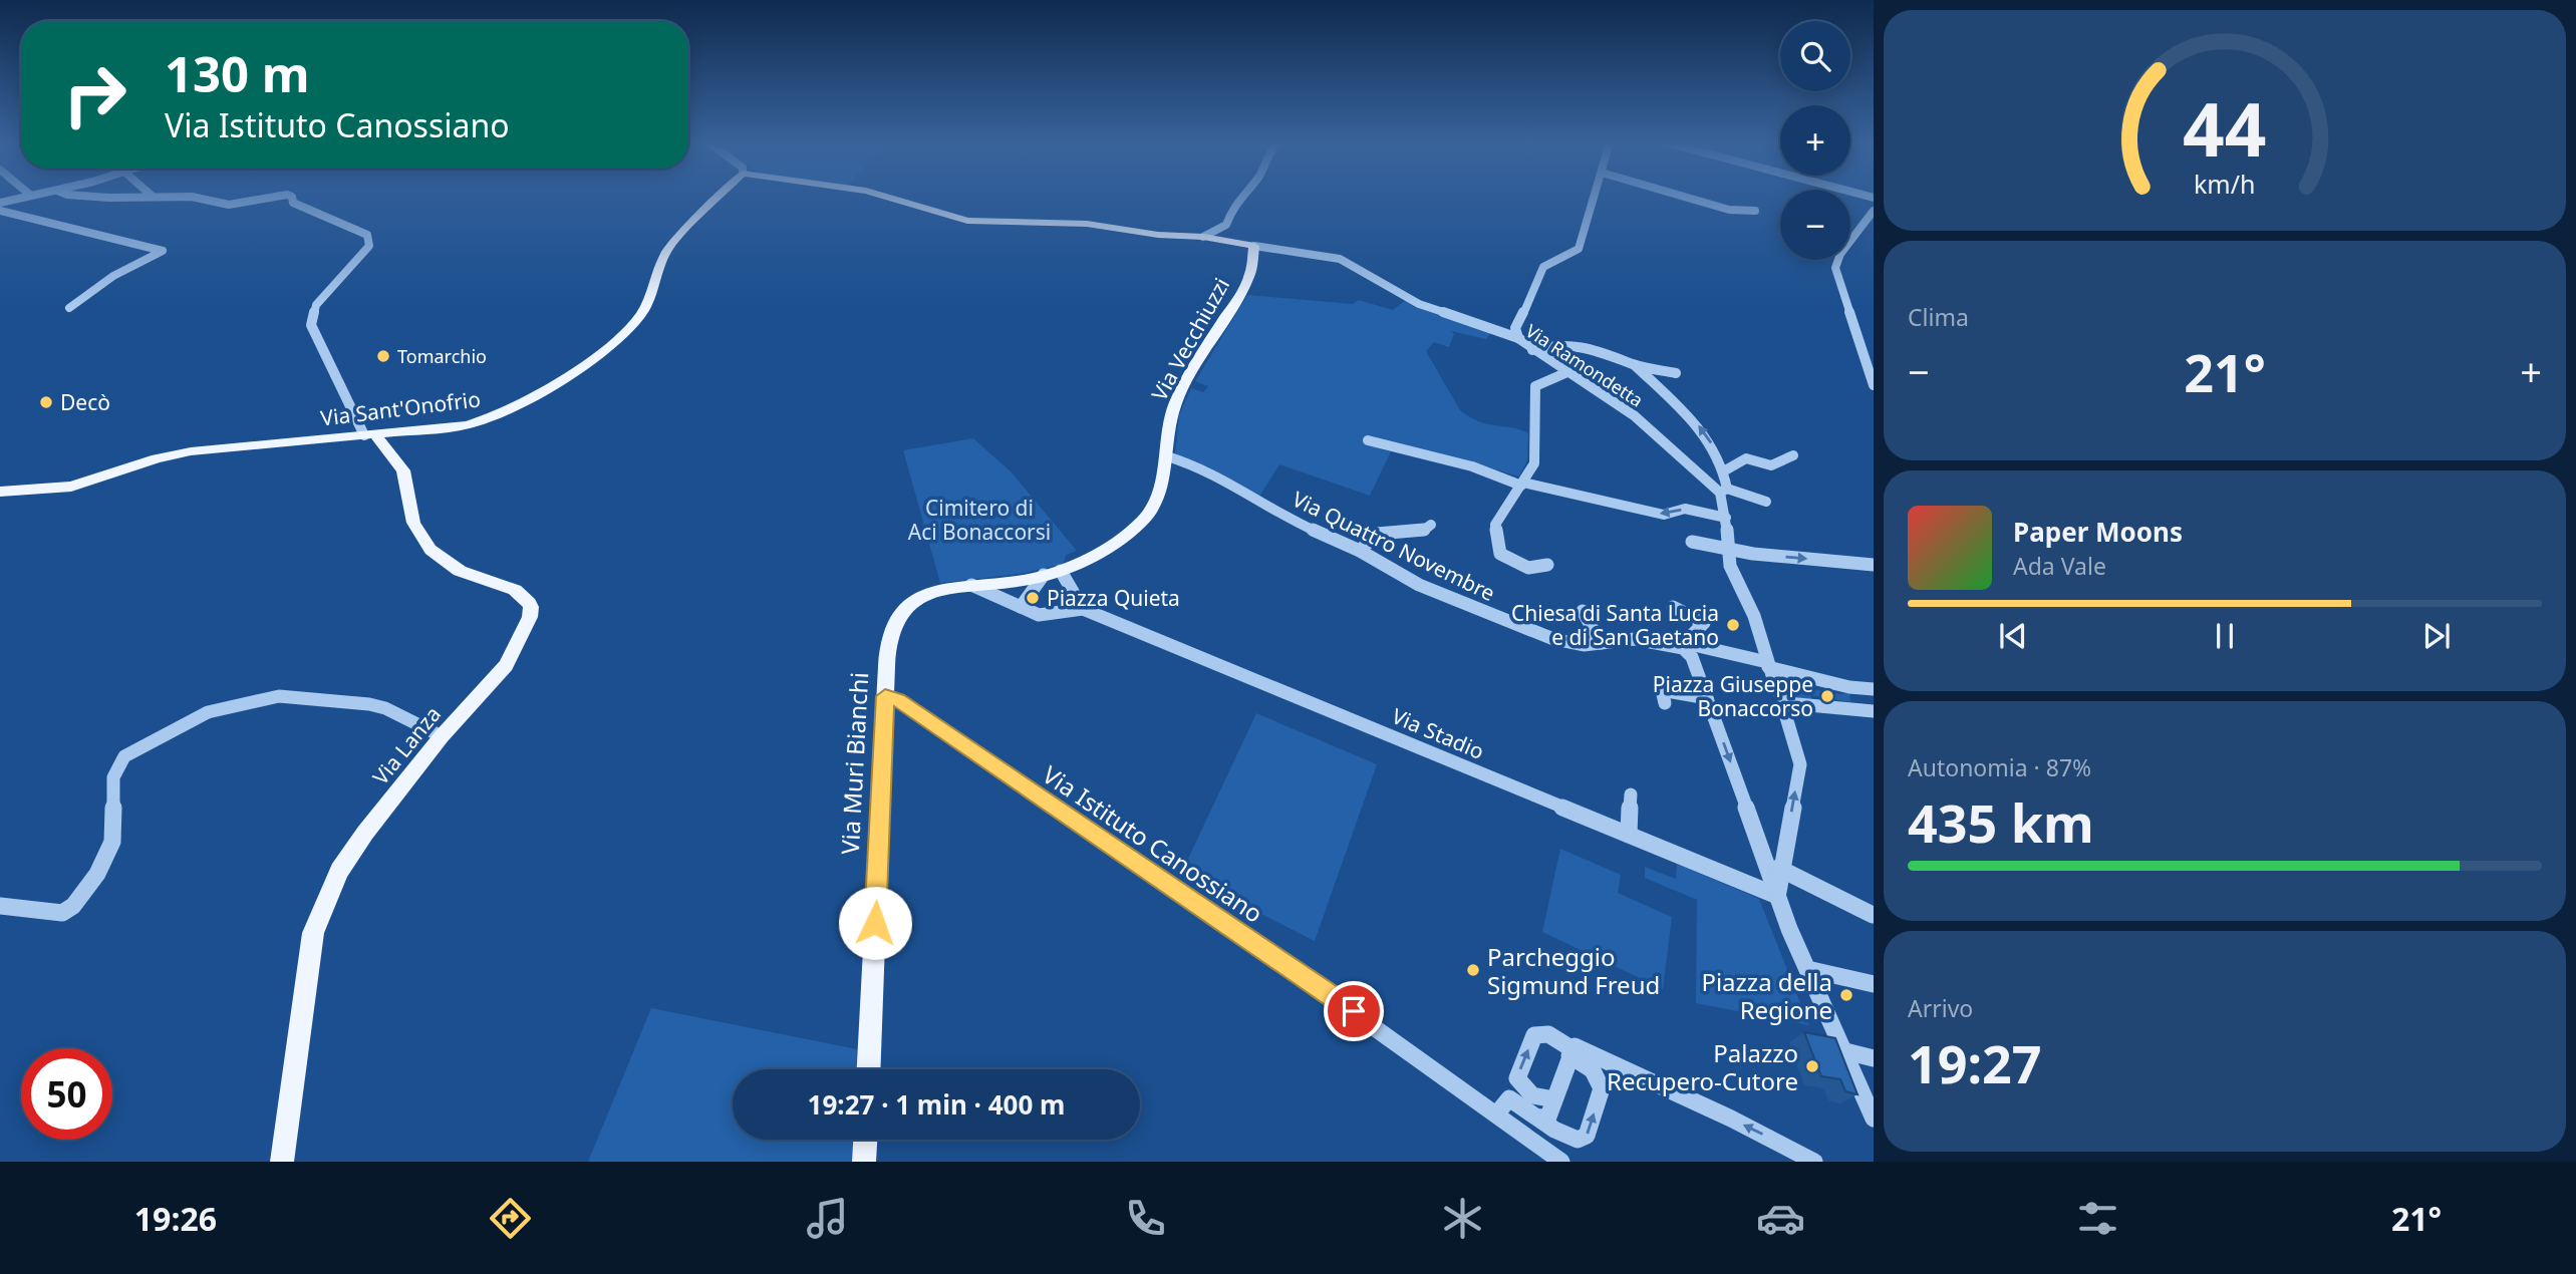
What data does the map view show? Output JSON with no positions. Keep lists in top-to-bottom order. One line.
{"streets":{"main road":["Via Vecchiuzzi","Via Sant'Onofrio","Via Lanza","Via Muri Bianchi"],"street":["Via Ramondetta","Via Quattro Novembre","Via Stadio","Via Istituto Canossiano"]},"crossings":[["Via Vecchiuzzi","Via Ramondetta"],["Via Vecchiuzzi","Via Quattro Novembre"],["Via Vecchiuzzi","Via Muri Bianchi"],["Via Sant'Onofrio","Via Lanza"],["Via Muri Bianchi","Via Istituto Canossiano"]],"parks":["Cimitero di Aci Bonaccorsi"],"places":["Tomarchio","Decò","Piazza Quieta","Chiesa di Santa Lucia e di San Gaetano","Piazza Giuseppe Bonaccorso","Parcheggio Sigmund Freud","Piazza della Regione","Palazzo Recupero-Cutore"],"page":{"map_buttons":["+","−"],"turn":["130 m","Via Istituto Canossiano"],"tile":["Clima",["Autonomia · 87%","435 km"],["Arrivo","19:27"]],"heat":["−","21°","+"],"song":["Paper Moons","Ada Vale"],"limit":"50","trip":"19:27 · 1 min · 400 m","tabs":["19:26","21°"],"gauge":["44","km/h"]}}
